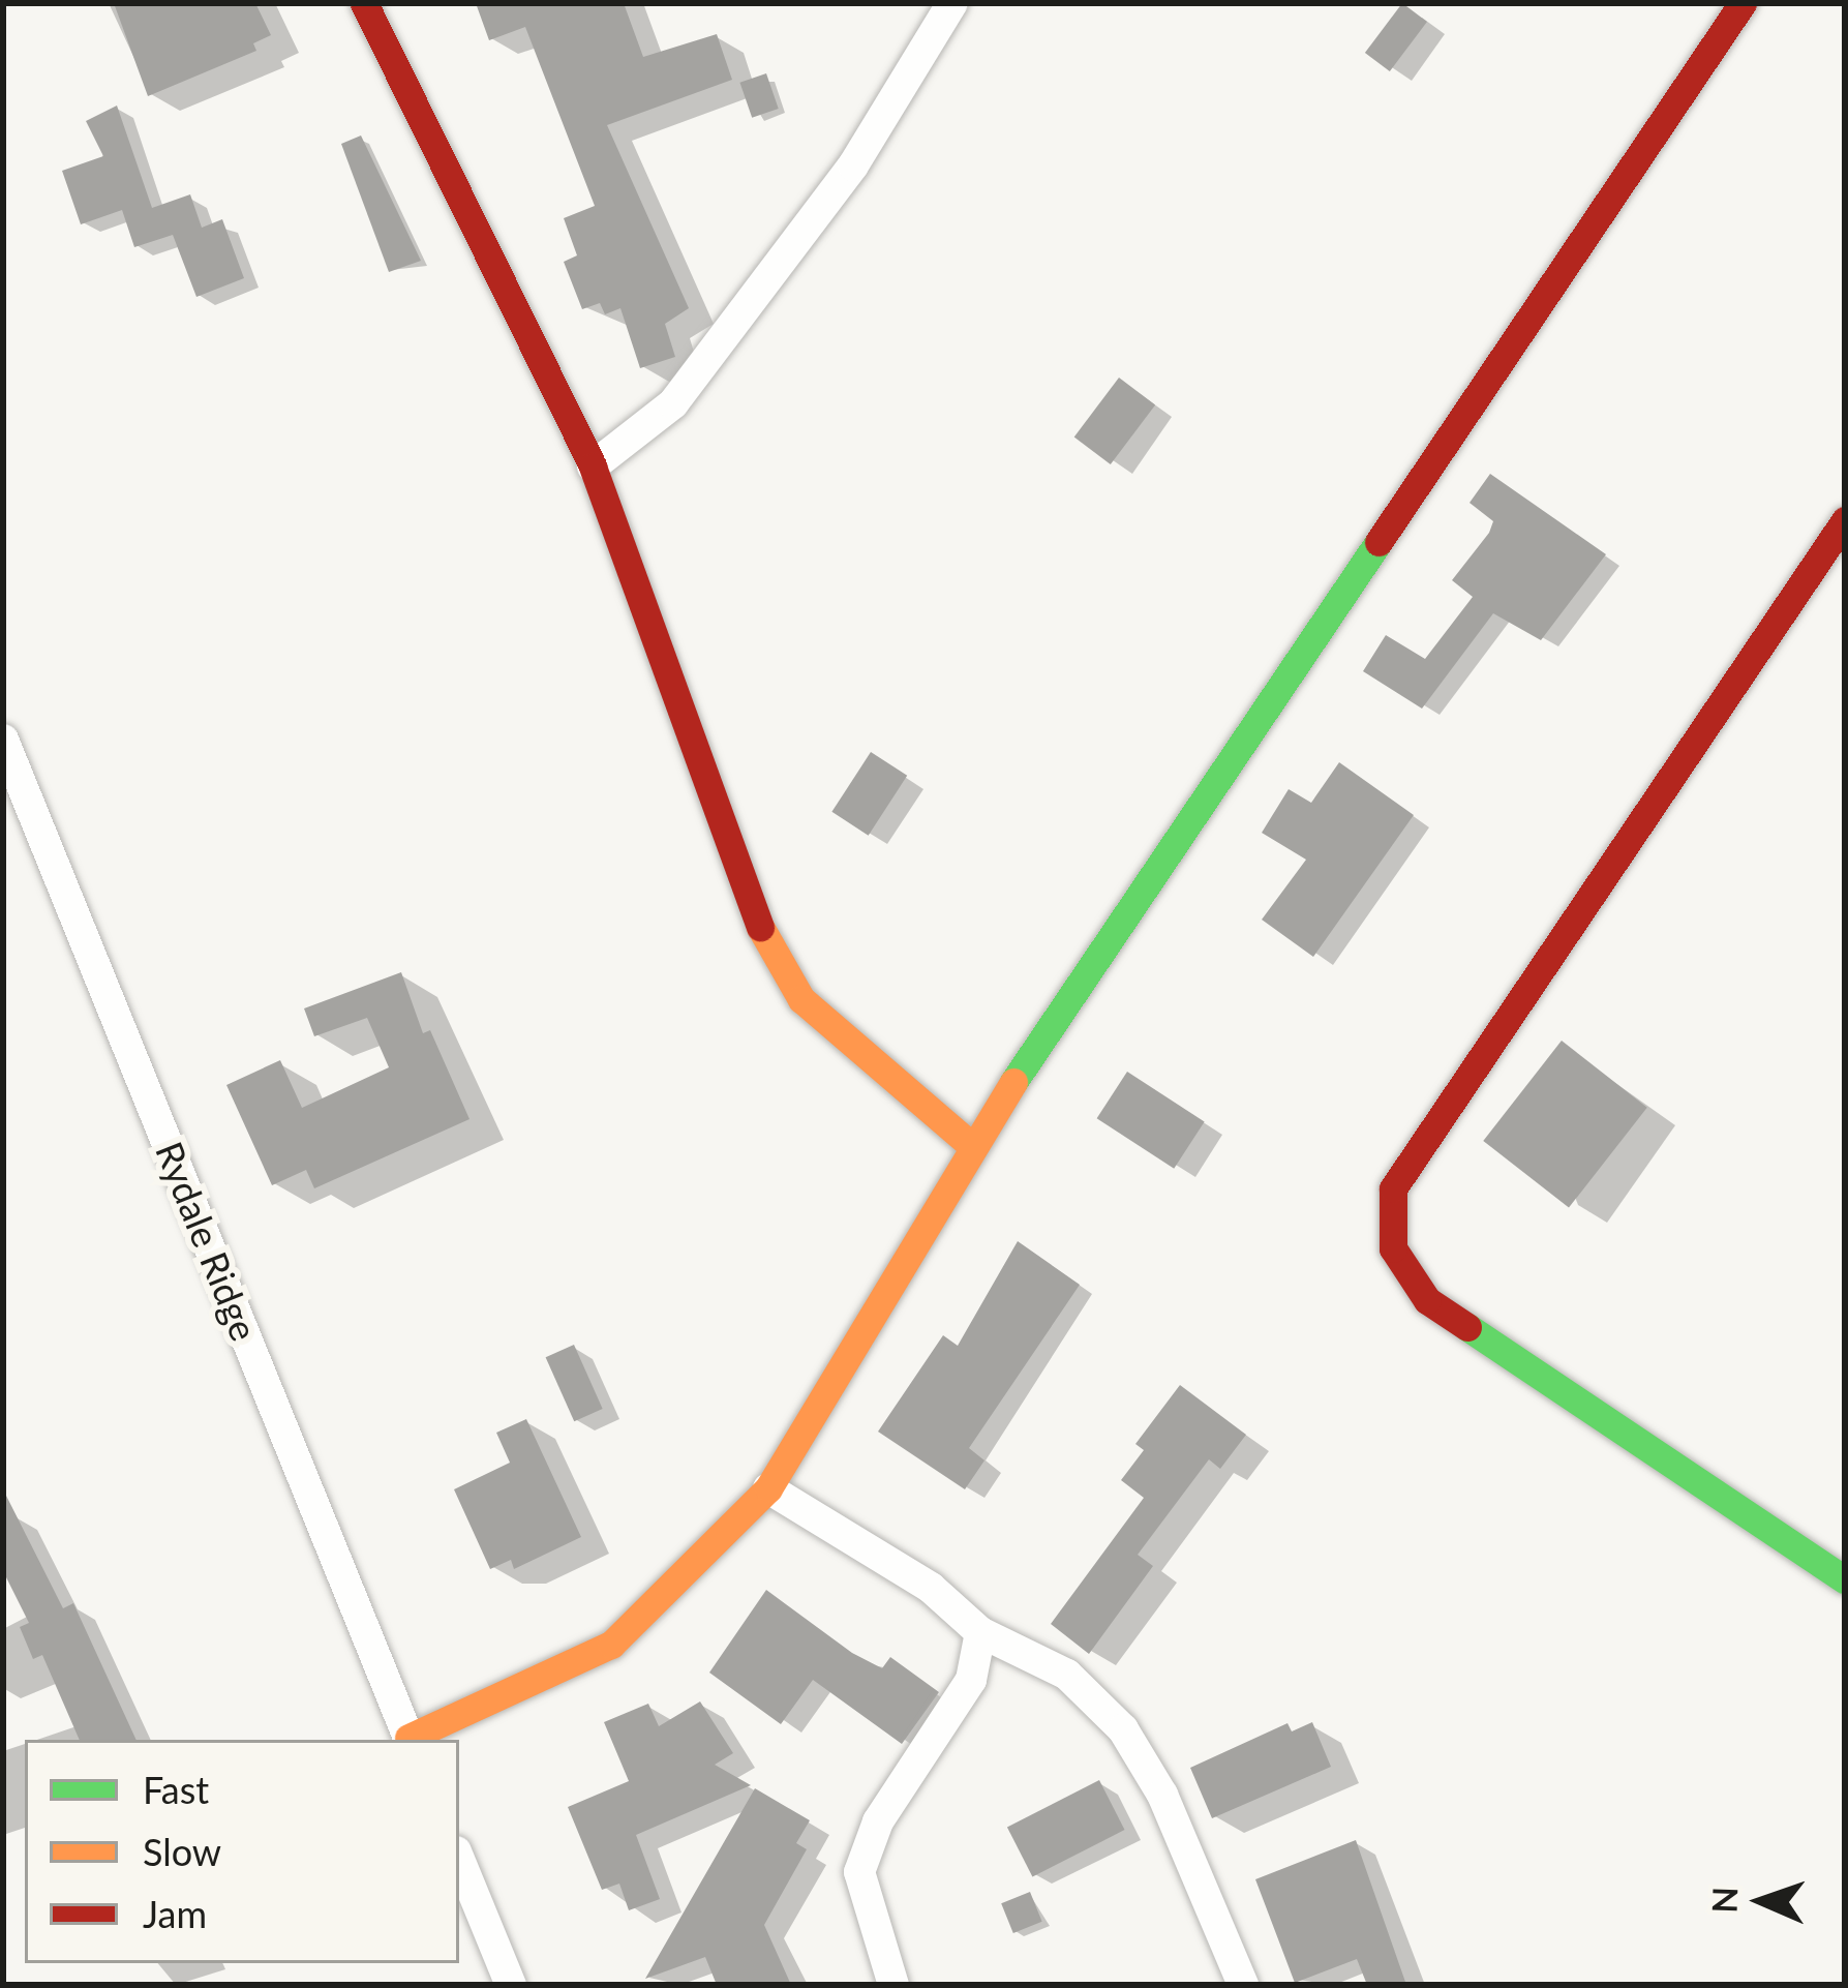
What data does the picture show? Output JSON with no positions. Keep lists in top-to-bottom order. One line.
{"streets":{"street":["Rydale Ridge"]},"legend":["Fast","Slow","Jam"],"north":"left"}
